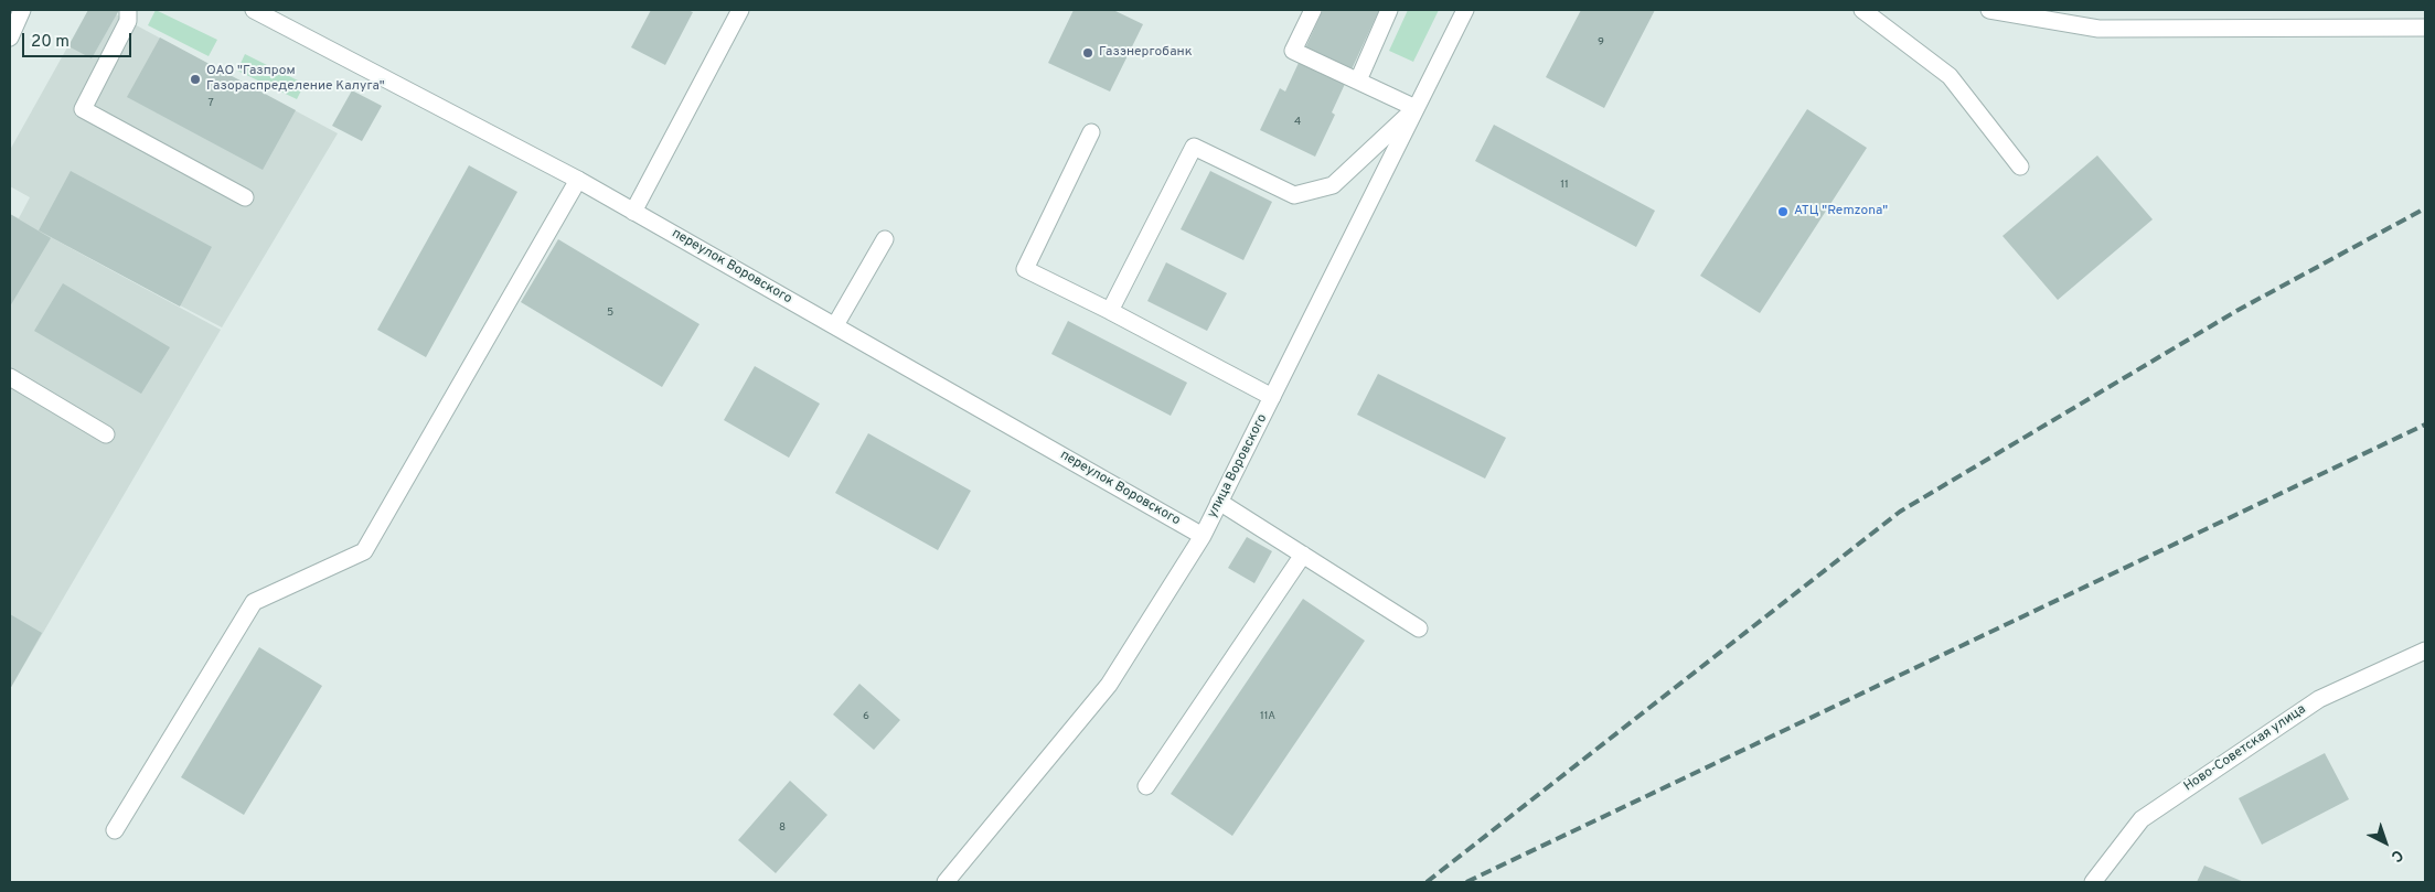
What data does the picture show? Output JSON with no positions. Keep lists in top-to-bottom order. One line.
{"streets":{"street":["переулок Воровского","улица Воровского","Ново-Советская улица"]},"crossings":[["переулок Воровского","улица Воровского"]],"places":["Газэнергобанк","ОАО \"Газпром Газораспределение Калуга\"","АТЦ \"Remzona\""],"house_numbers":["9","7","4","11","5","6","11А","8"],"scale_bar":"20 m","north":"bottom right"}
